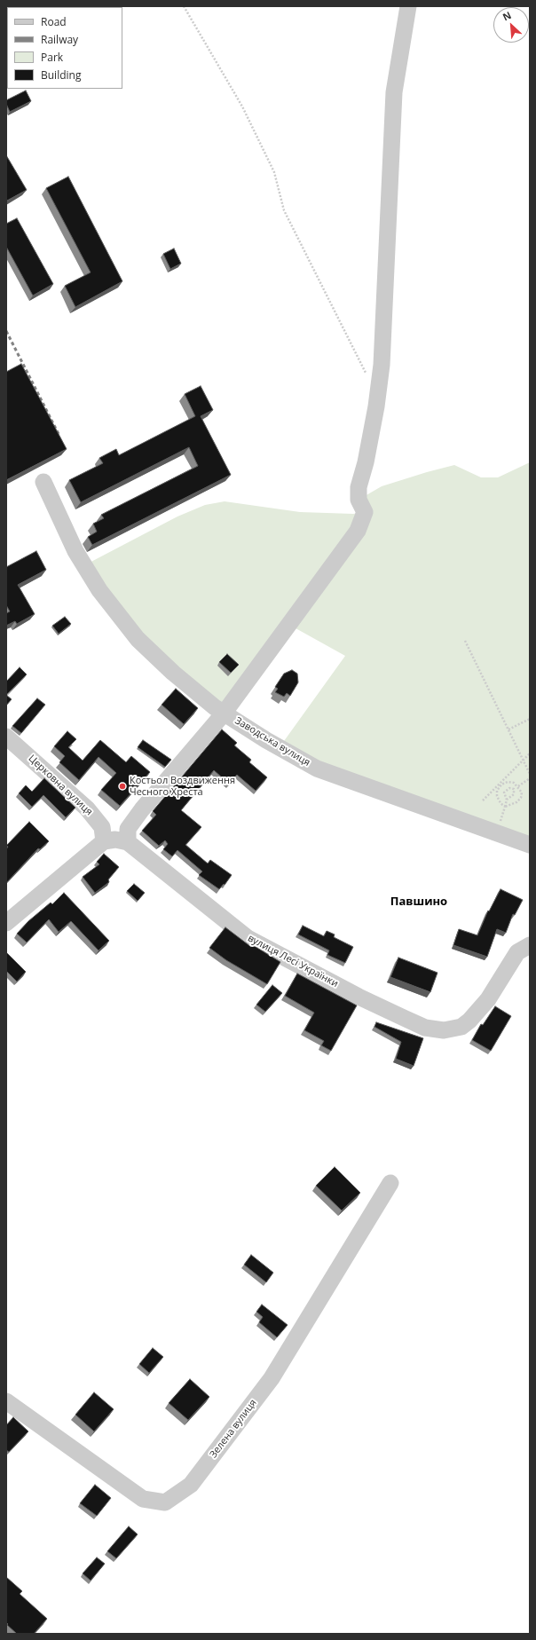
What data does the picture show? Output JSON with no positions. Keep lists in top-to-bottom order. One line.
{"streets":{"street":["Заводська вулиця","Церковна вулиця","вулиця Лесі Українки","Зелена вулиця"]},"districts":["Павшино"],"places":["Костьол Воздвиження Чесного Хреста"],"legend":["Road","Railway","Park","Building"],"north":"top left"}
